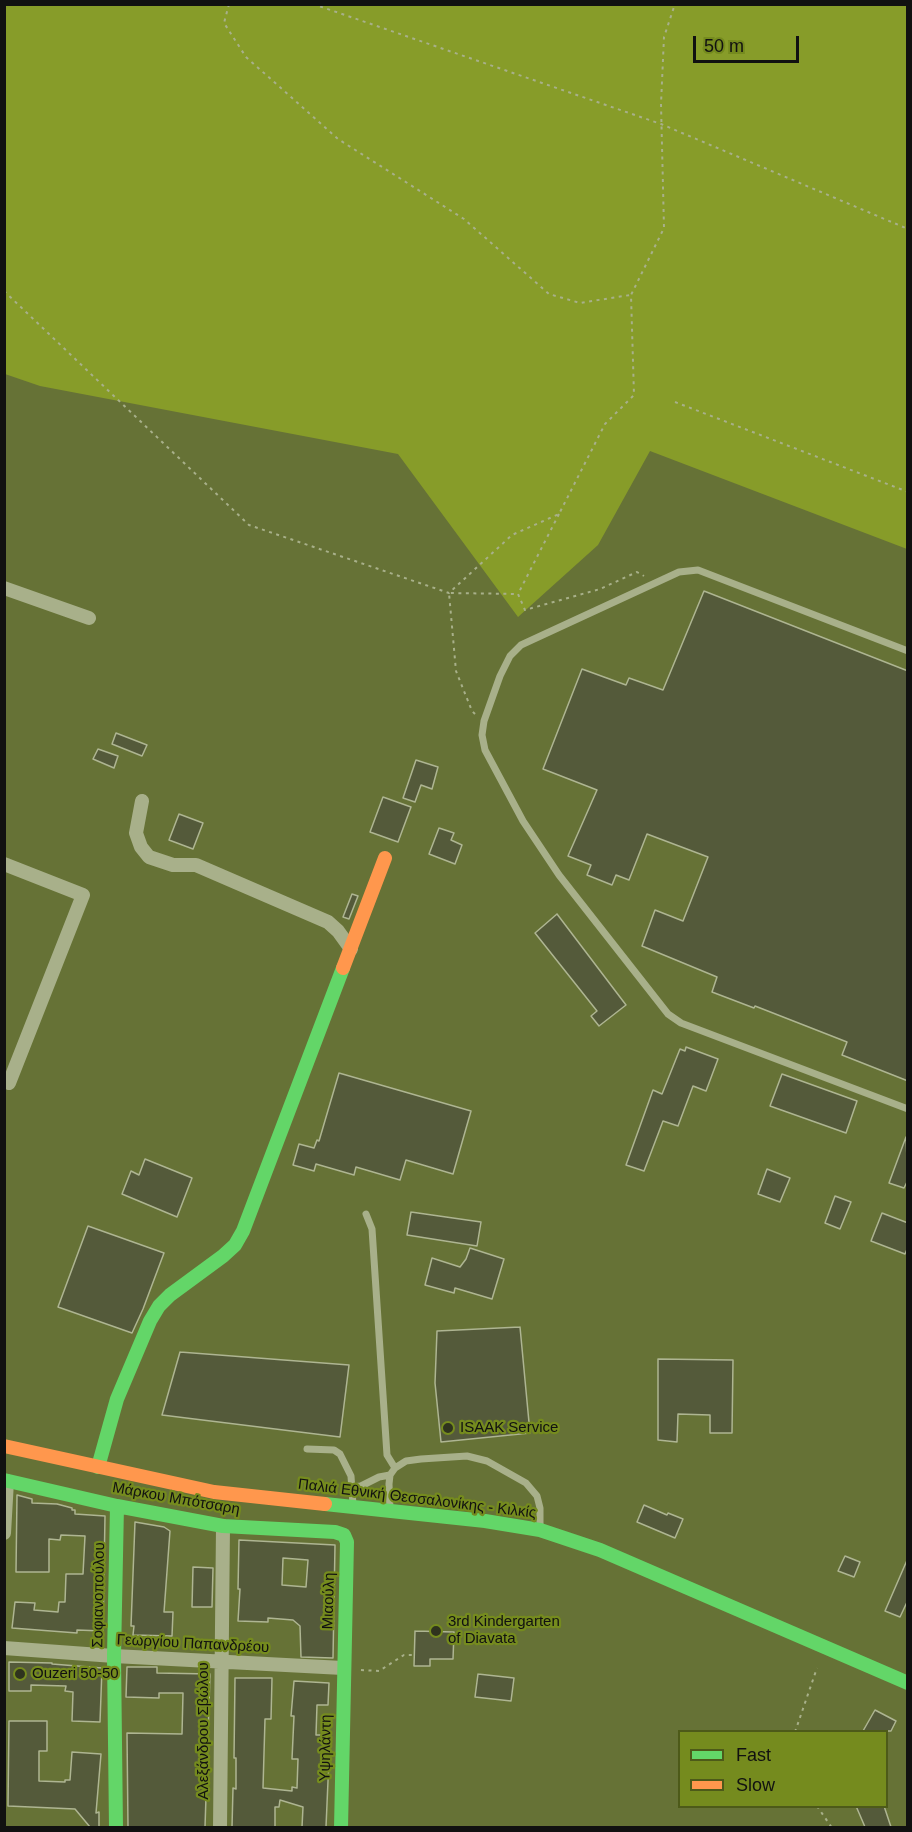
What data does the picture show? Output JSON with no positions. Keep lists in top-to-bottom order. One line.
{"streets":{"street":["Μάρκου Μπότσαρη","Παλιά Εθνική Θεσσαλονίκης - Κιλκίς","Σοφιανοπούλου","Μιαούλη","Γεωργίου Παπανδρέου","Αλεξάνδρου Σβώλου","Υψηλάντη"]},"crossings":[["Μάρκου Μπότσαρη","Σοφιανοπούλου"],["Μάρκου Μπότσαρη","Μιαούλη"],["Μάρκου Μπότσαρη","Αλεξάνδρου Σβώλου"],["Σοφιανοπούλου","Γεωργίου Παπανδρέου"],["Μιαούλη","Γεωργίου Παπανδρέου"],["Μιαούλη","Υψηλάντη"],["Γεωργίου Παπανδρέου","Αλεξάνδρου Σβώλου"],["Γεωργίου Παπανδρέου","Υψηλάντη"]],"places":["ISAAK Service","3rd Kindergarten of Diavata","Ouzeri 50-50"],"legend":["Fast","Slow"],"scale_bar":"50 m"}
